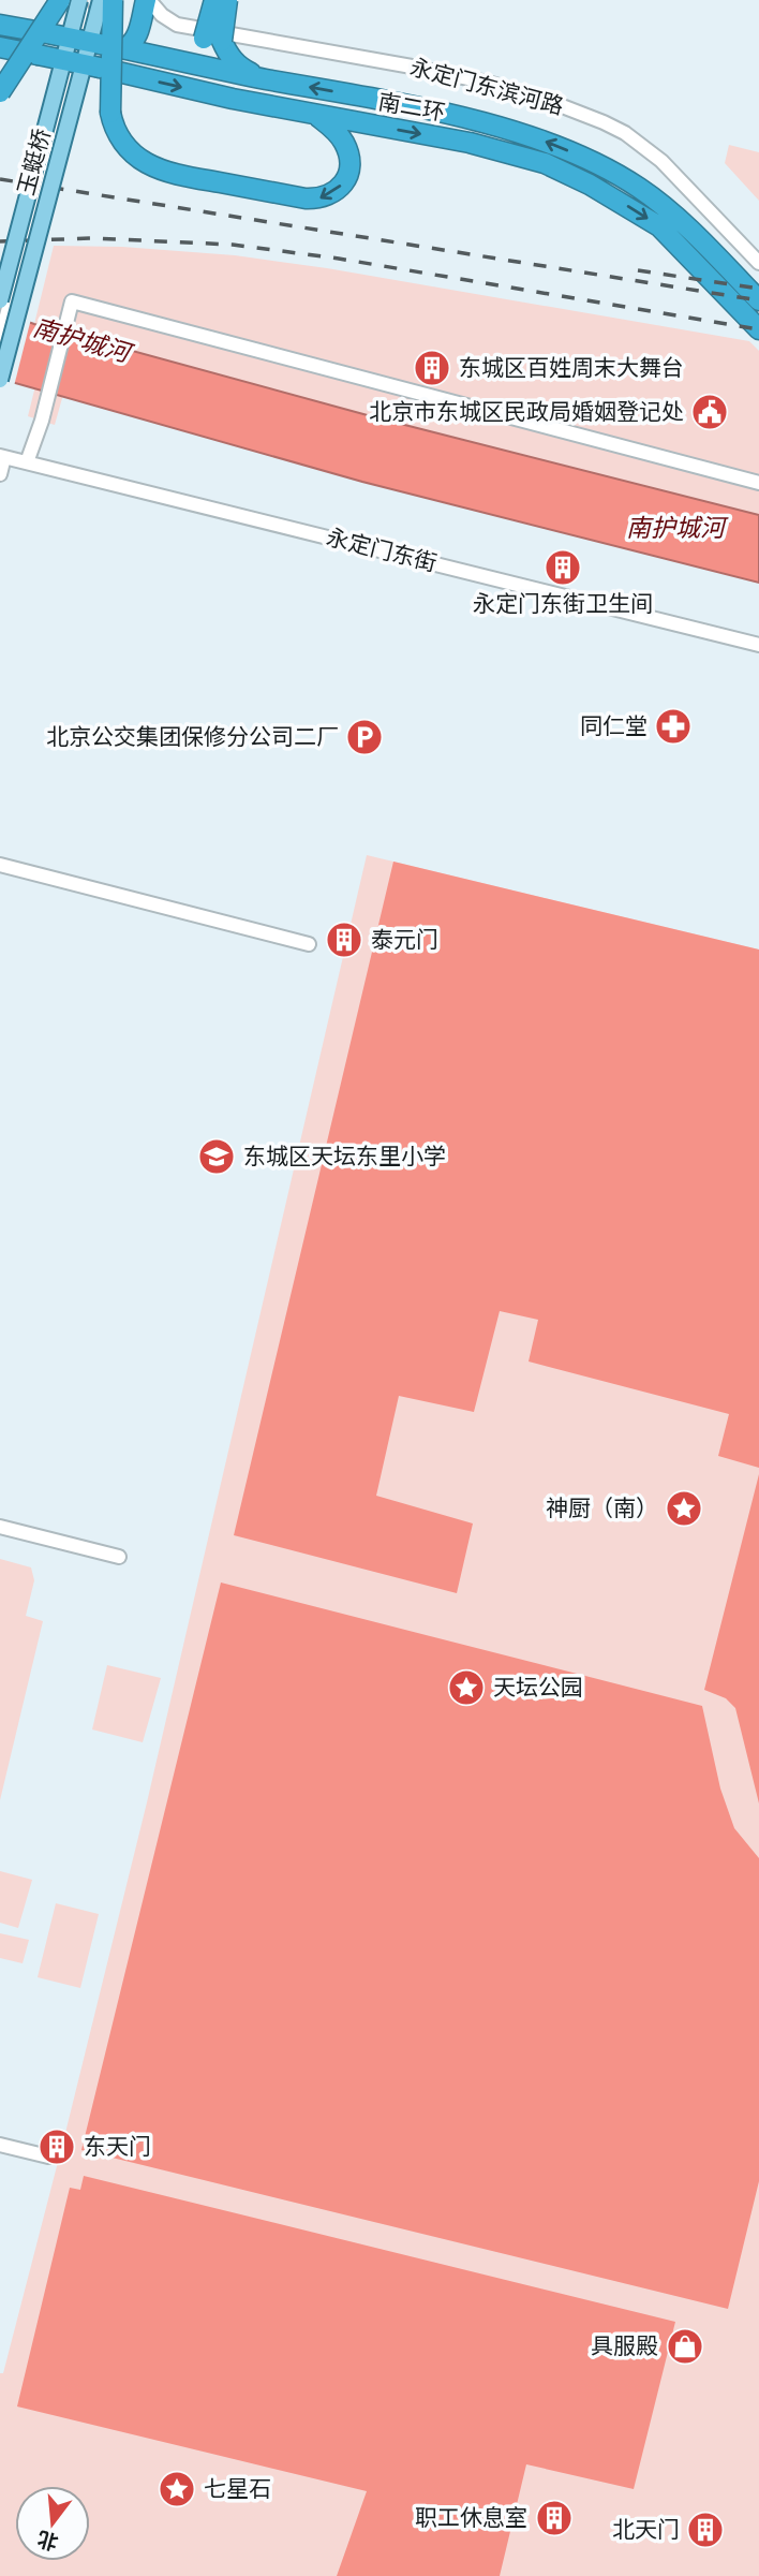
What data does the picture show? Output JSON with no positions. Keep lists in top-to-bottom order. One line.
{"streets":{"highway":["南二环"],"main road":["玉蜓桥"],"street":["永定门东滨河路","永定门东街"]},"water":["南护城河"],"places":{"building":["东城区百姓周末大舞台","永定门东街卫生间","泰元门","东天门","职工休息室","北天门"],"public building":["北京市东城区民政局婚姻登记处"],"pharmacy":["同仁堂"],"parking":["北京公交集团保修分公司二厂"],"school or university":["东城区天坛东里小学"],"place":["神厨（南）","天坛公园","七星石"],"shop":["具服殿"]},"north":"bottom"}
